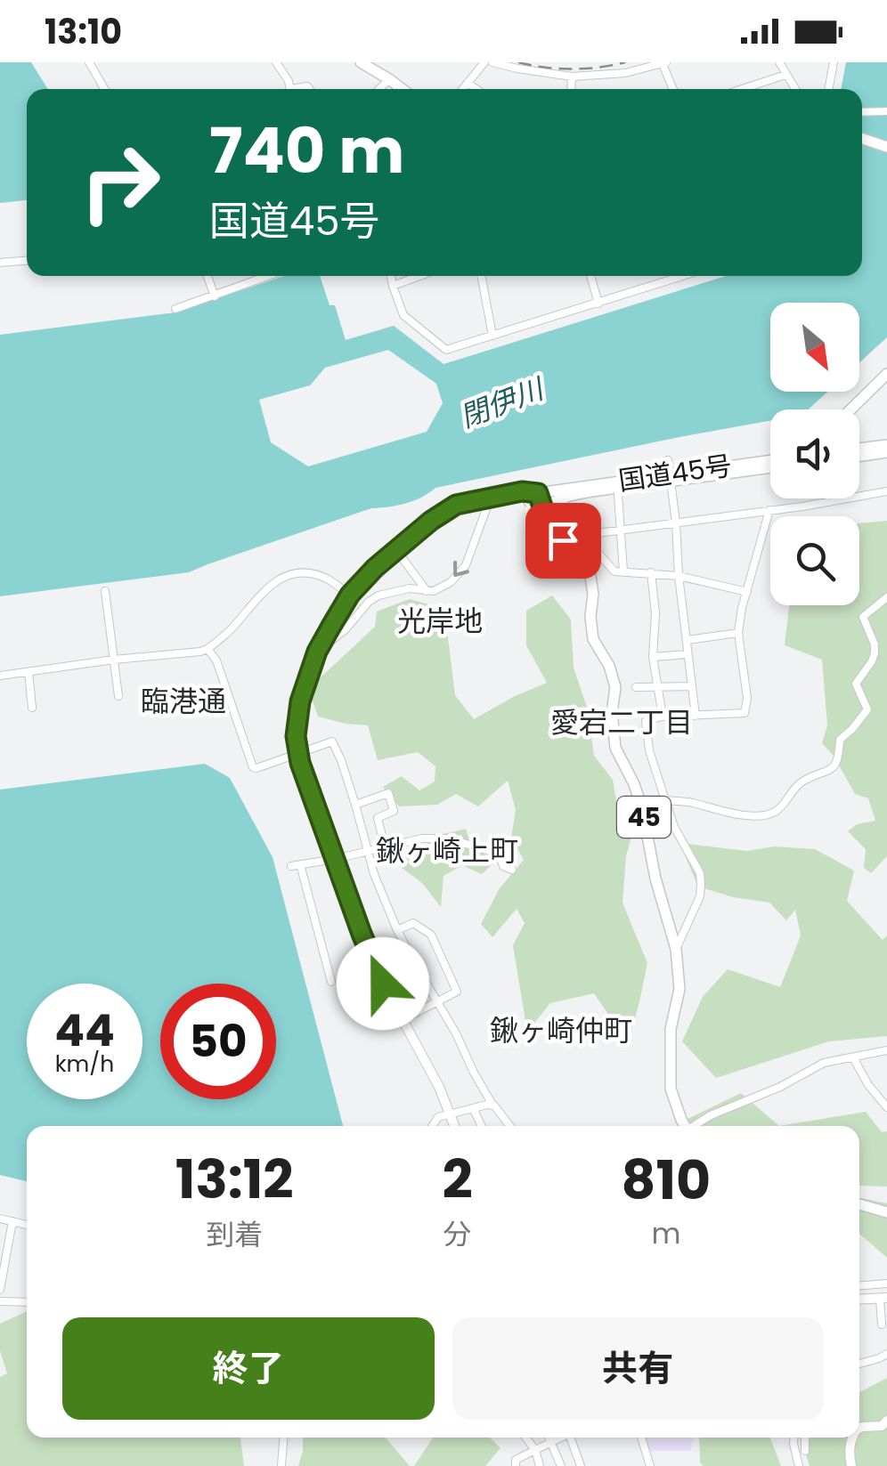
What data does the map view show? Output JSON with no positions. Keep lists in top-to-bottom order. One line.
{"streets":{"highway":["国道45号","45"]},"crossings":[["国道45号","45"]],"districts":["光岸地","臨港通","愛宕二丁目","鍬ヶ崎上町","鍬ヶ崎仲町"],"water":["閉伊川"],"north":"bottom right","page":{"status":"13:10","turn":["740 m","国道45号"],"speed":"44 km/h","limit":"50","eta":["13:12","到着","2","分","810","m"],"buttons":["終了","共有"]}}
